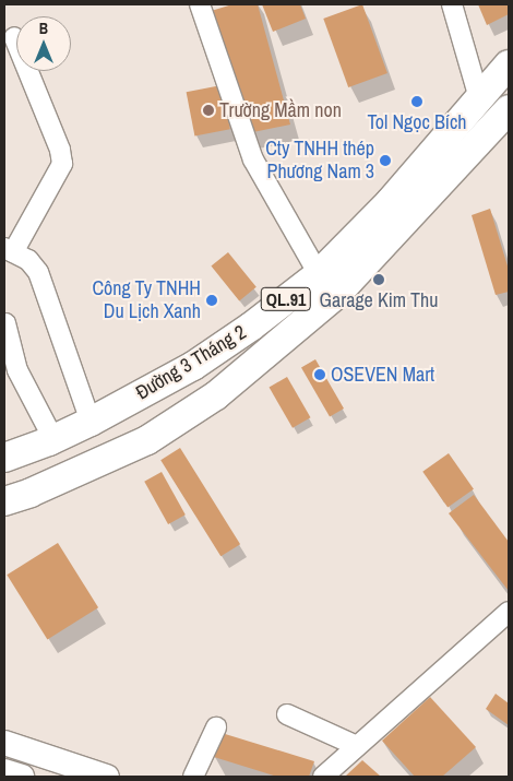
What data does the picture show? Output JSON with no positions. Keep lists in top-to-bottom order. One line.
{"streets":{"highway":["QL.91","Đường 3 Tháng 2"]},"places":["Tol Ngọc Bích","Trường Mầm non","Cty TNHH thép Phương Nam 3","Garage Kim Thu","Công Ty TNHH Du Lịch Xanh","OSEVEN Mart"],"north":"top"}
